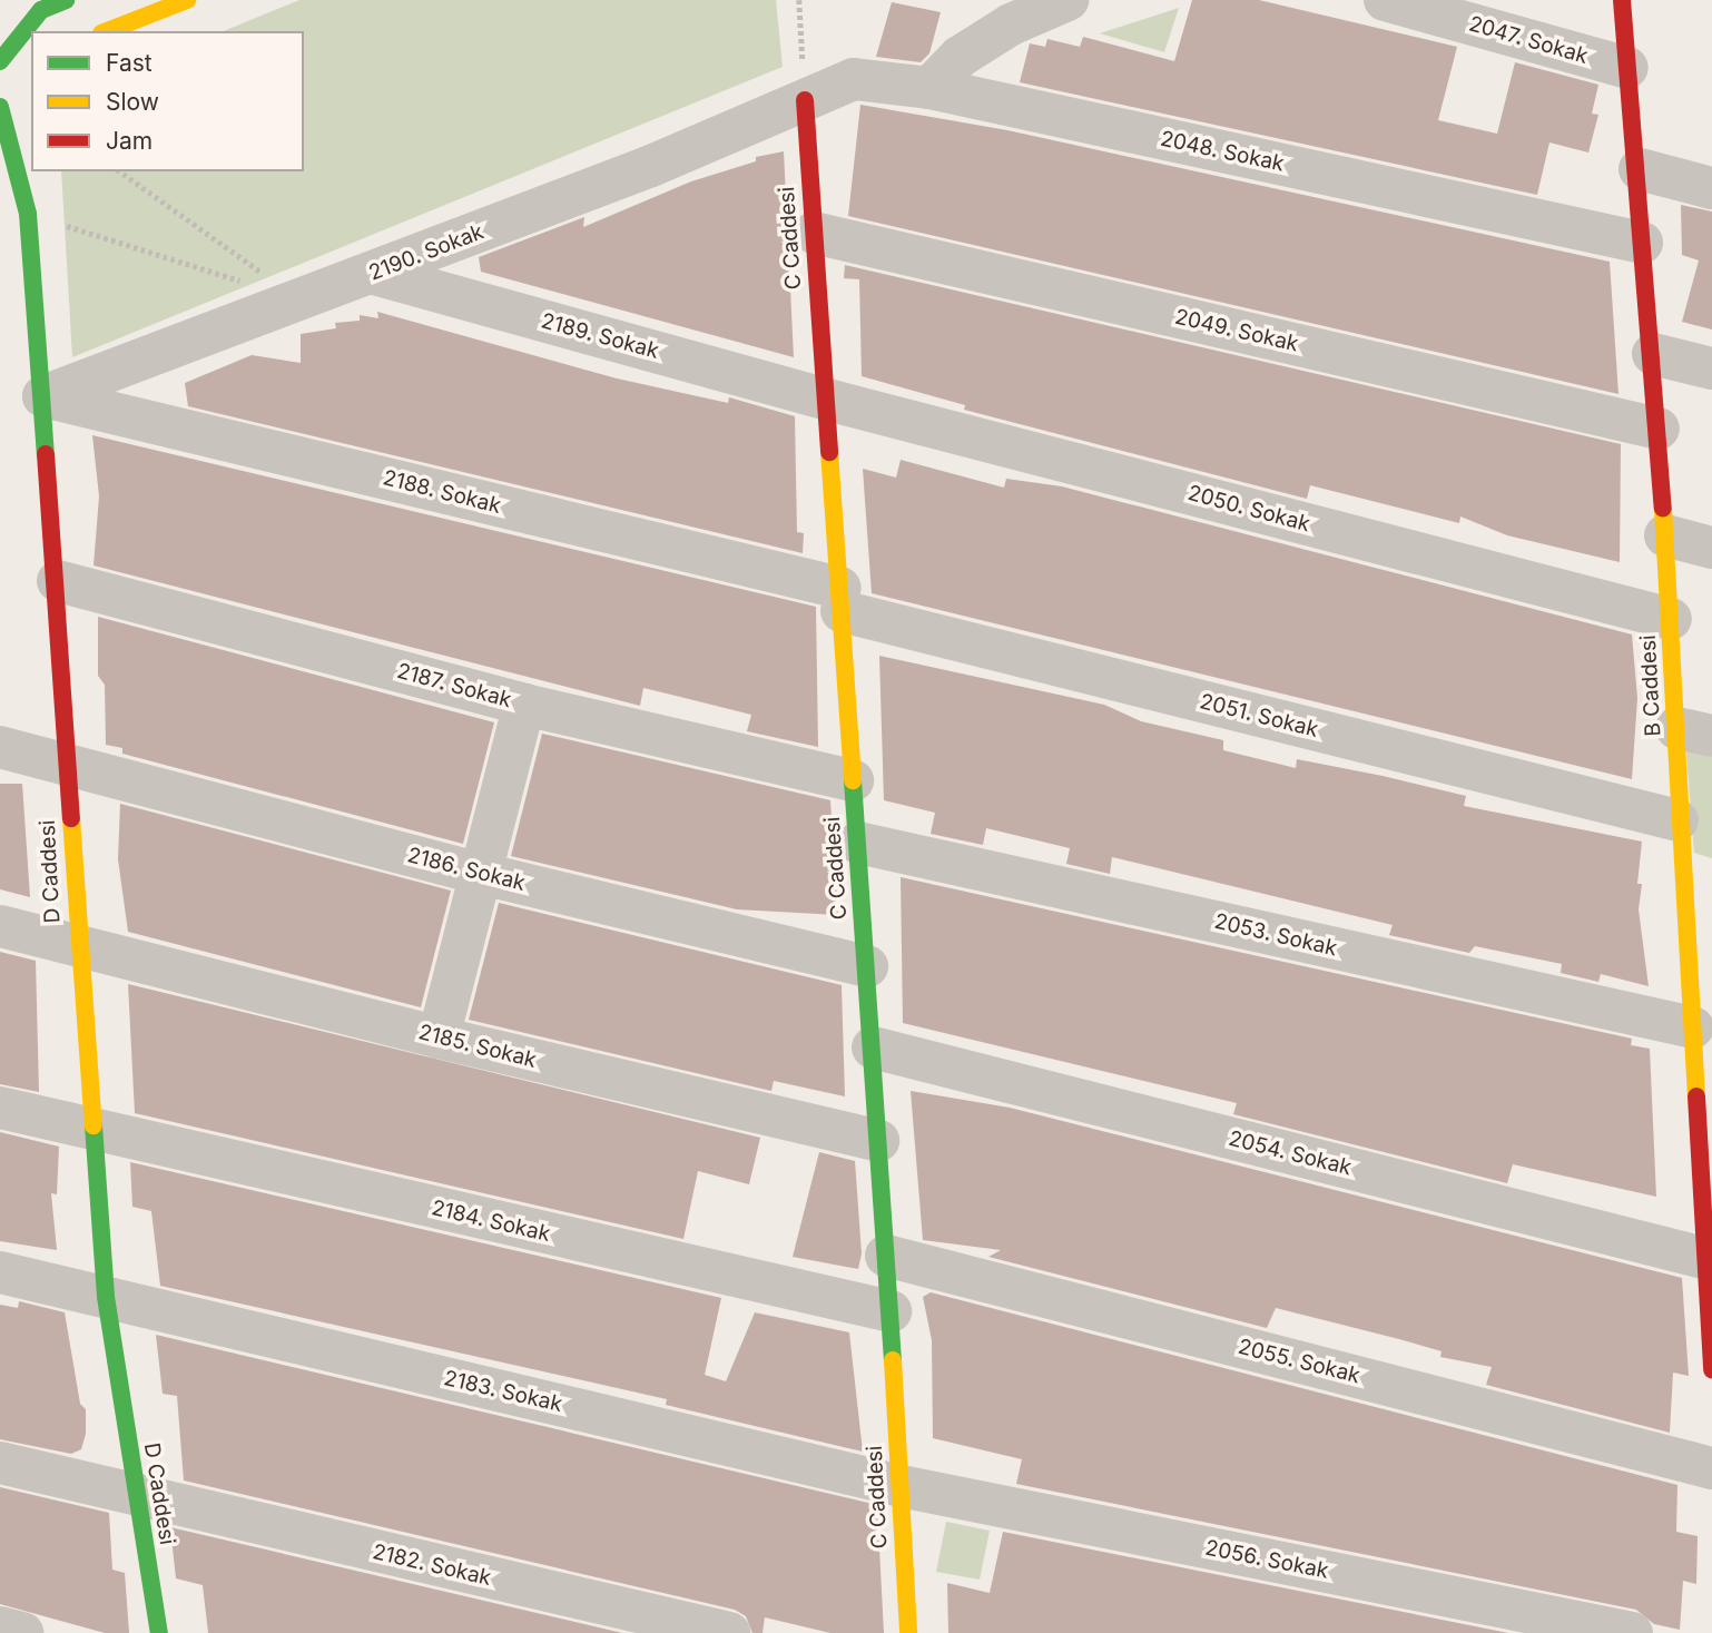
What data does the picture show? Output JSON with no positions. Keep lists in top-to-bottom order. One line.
{"streets":{"street":["2047. Sokak","2048. Sokak","C Caddesi","2190. Sokak","2049. Sokak","2189. Sokak","2188. Sokak","2050. Sokak","2187. Sokak","B Caddesi","2051. Sokak","2186. Sokak","D Caddesi","2053. Sokak","2185. Sokak","2054. Sokak","2184. Sokak","2055. Sokak","2183. Sokak","2056. Sokak","2182. Sokak"]},"crossings":[["2047. Sokak","B Caddesi"],["2048. Sokak","C Caddesi"],["2048. Sokak","2190. Sokak"],["2048. Sokak","B Caddesi"],["C Caddesi","2190. Sokak"],["C Caddesi","2049. Sokak"],["C Caddesi","2189. Sokak"],["C Caddesi","2188. Sokak"],["C Caddesi","2050. Sokak"],["C Caddesi","2187. Sokak"],["C Caddesi","2051. Sokak"],["C Caddesi","2186. Sokak"],["C Caddesi","2053. Sokak"],["C Caddesi","2185. Sokak"],["C Caddesi","2054. Sokak"],["C Caddesi","2184. Sokak"],["C Caddesi","2055. Sokak"],["C Caddesi","2183. Sokak"],["C Caddesi","2056. Sokak"],["2190. Sokak","2189. Sokak"],["2190. Sokak","2188. Sokak"],["2190. Sokak","D Caddesi"],["2049. Sokak","B Caddesi"],["2189. Sokak","2050. Sokak"],["2188. Sokak","2051. Sokak"],["2188. Sokak","D Caddesi"],["2050. Sokak","B Caddesi"],["2187. Sokak","D Caddesi"],["B Caddesi","2051. Sokak"],["B Caddesi","2053. Sokak"],["B Caddesi","2054. Sokak"],["2186. Sokak","D Caddesi"],["D Caddesi","2185. Sokak"],["D Caddesi","2184. Sokak"],["D Caddesi","2183. Sokak"],["D Caddesi","2182. Sokak"],["2183. Sokak","2056. Sokak"]],"legend":["Fast","Slow","Jam"]}
